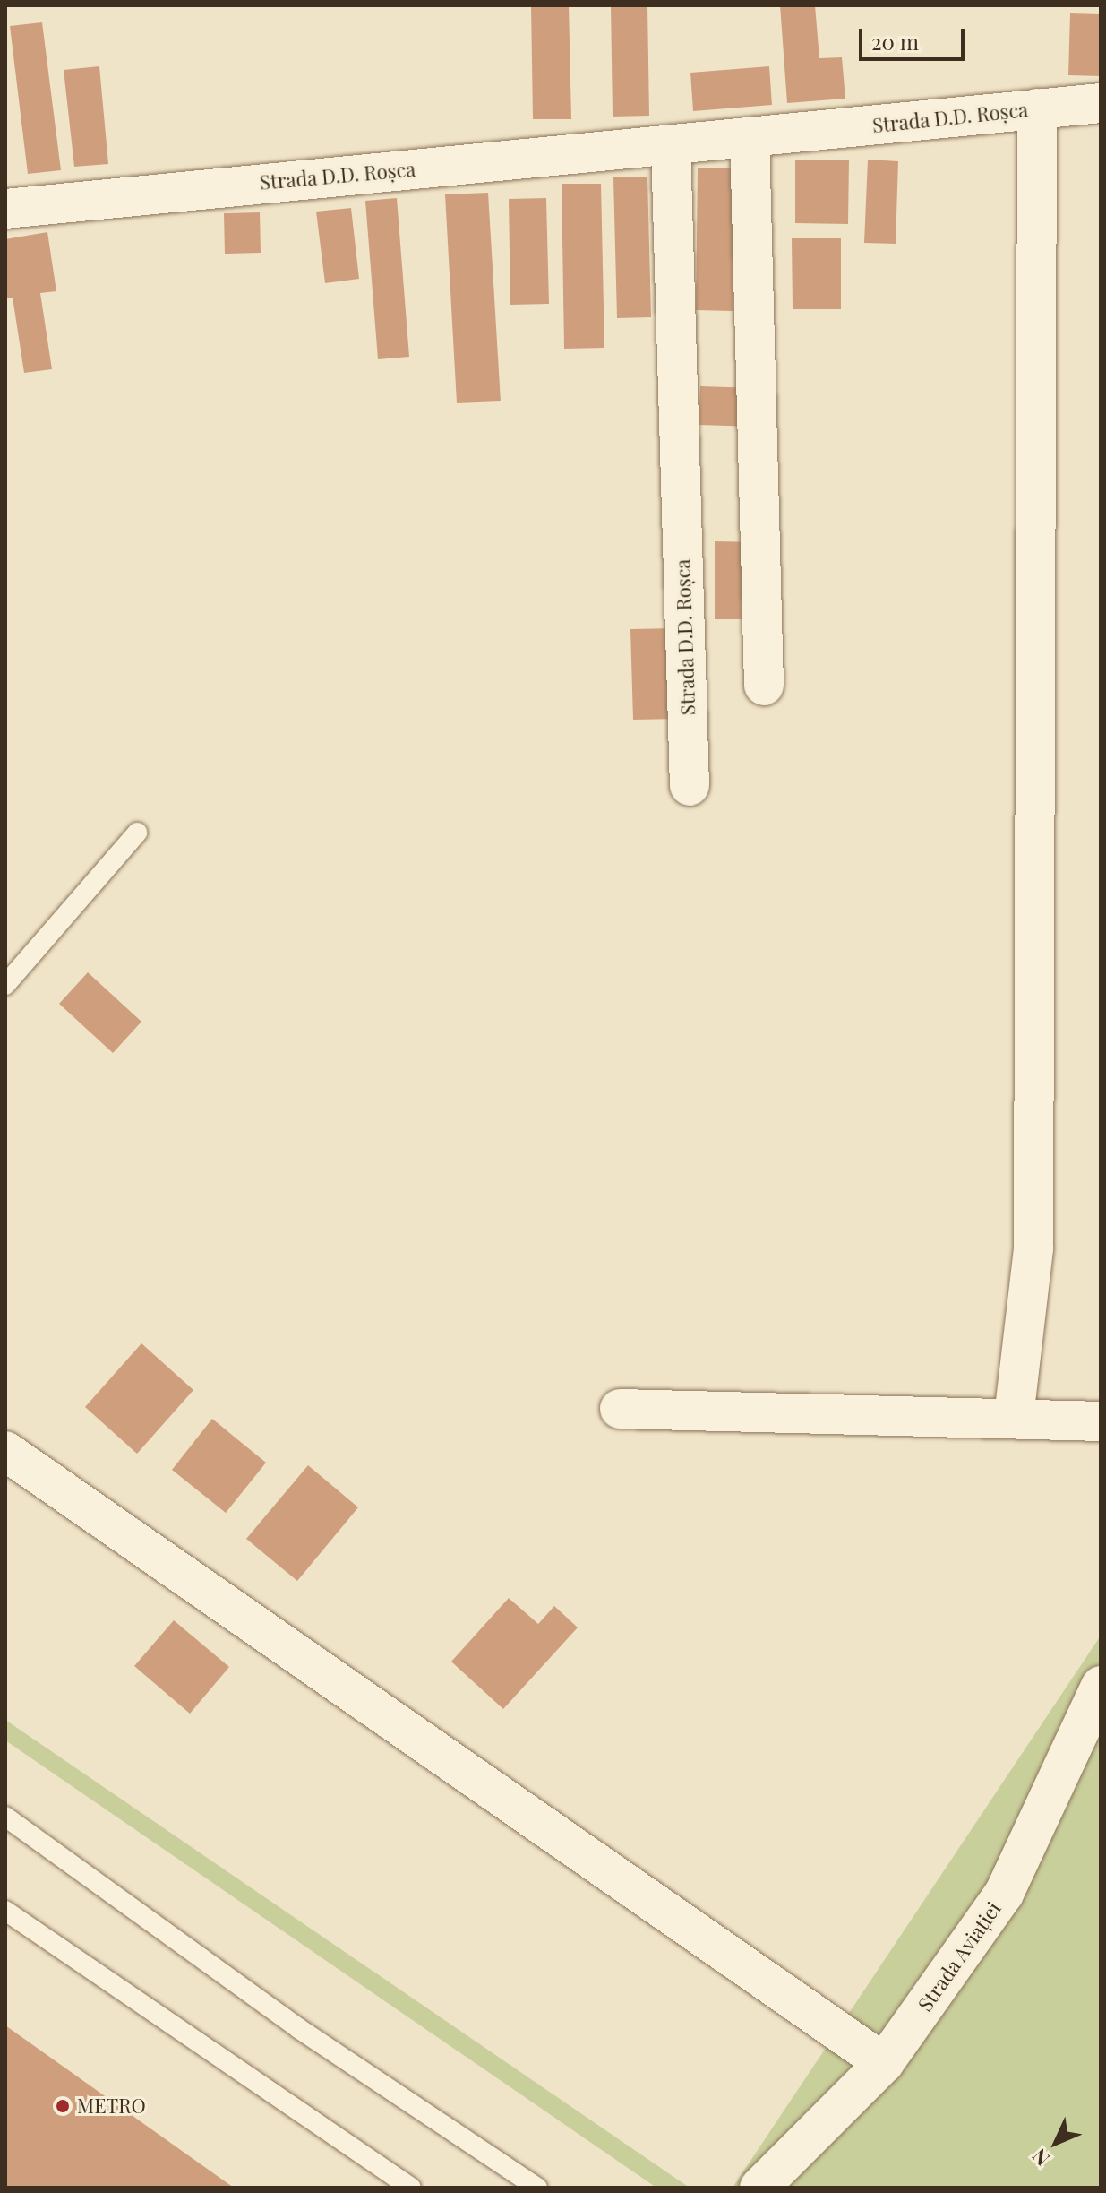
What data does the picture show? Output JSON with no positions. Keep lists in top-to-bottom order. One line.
{"streets":{"street":["Strada D.D. Roșca","Strada Aviației"]},"places":["METRO"],"scale_bar":"20 m","north":"bottom left"}
